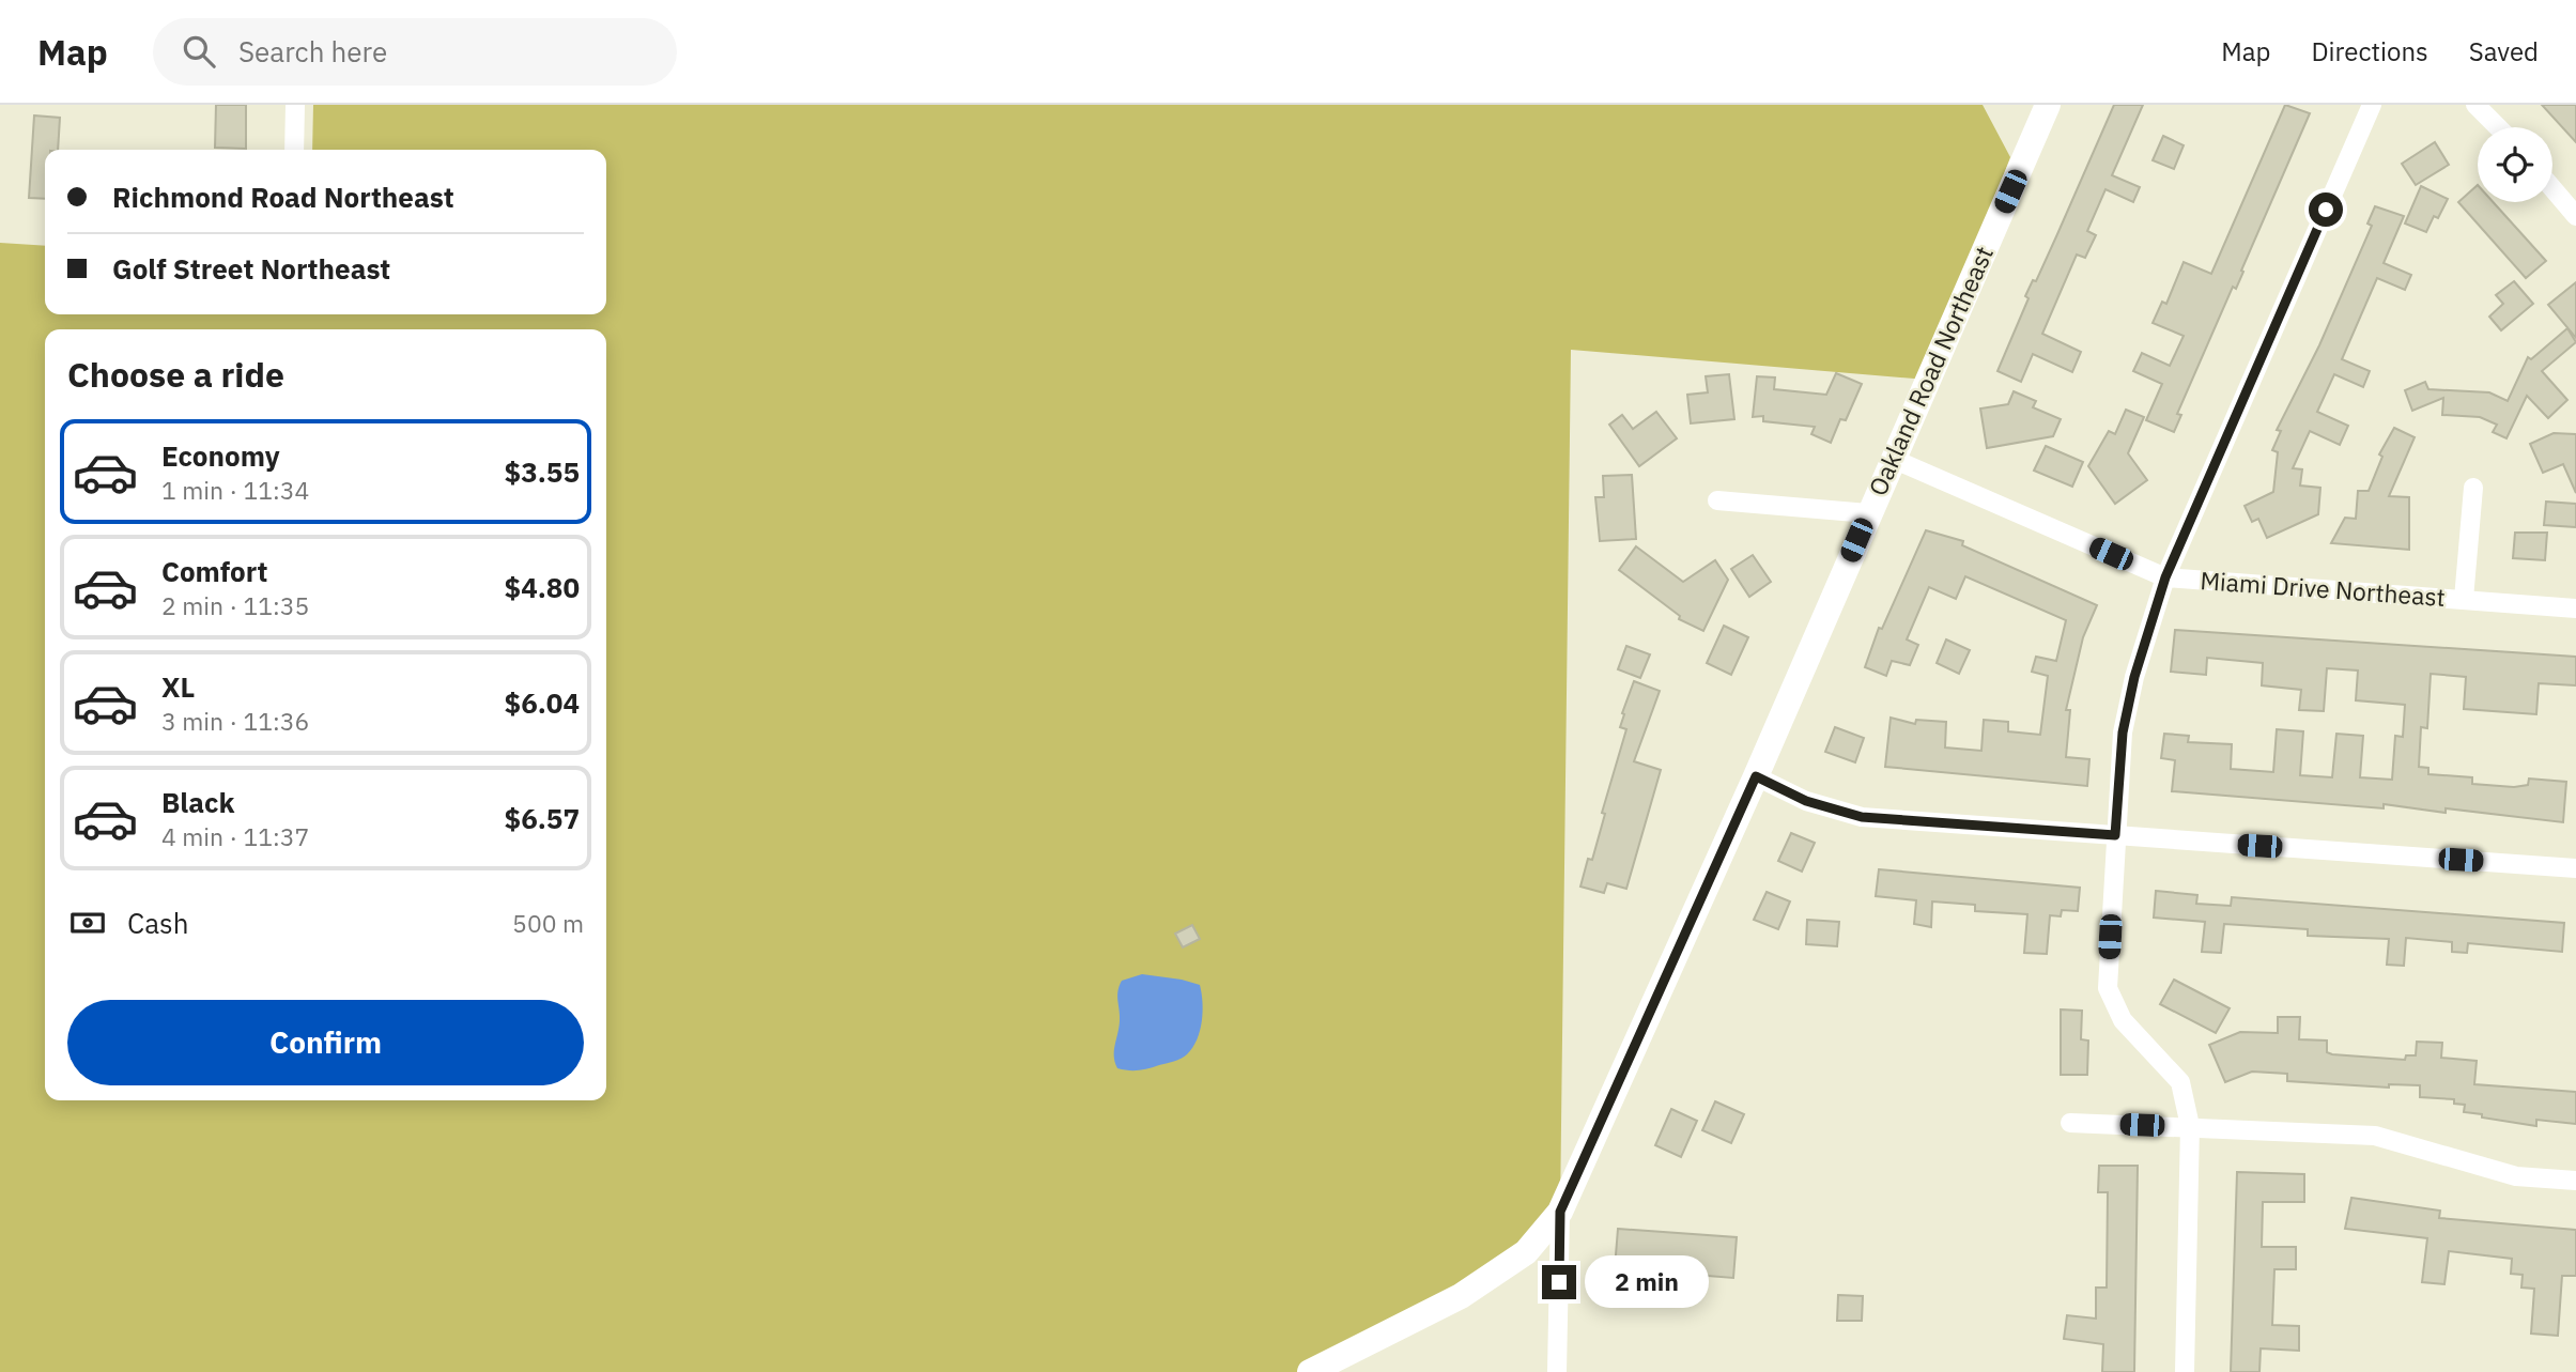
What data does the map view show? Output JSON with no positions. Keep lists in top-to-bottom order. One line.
{"streets":{"main road":["Oakland Road Northeast"],"street":["Miami Drive Northeast"]},"crossings":[["Oakland Road Northeast","Miami Drive Northeast"]],"page":{"header":"Map","search":"Search here","nav":["Map","Directions","Saved"],"banner":["Richmond Road Northeast","Golf Street Northeast"],"heading":"Choose a ride","list":[{"name":"Economy","note":"1 min · 11:34","value":"$3.55"},{"name":"Comfort","note":"2 min · 11:35","value":"$4.80"},{"name":"XL","note":"3 min · 11:36","value":"$6.04"},{"name":"Black","note":"4 min · 11:37","value":"$6.57"}],"pay":["Cash","500 m"],"buttons":"Confirm","bubble":"2 min"}}
